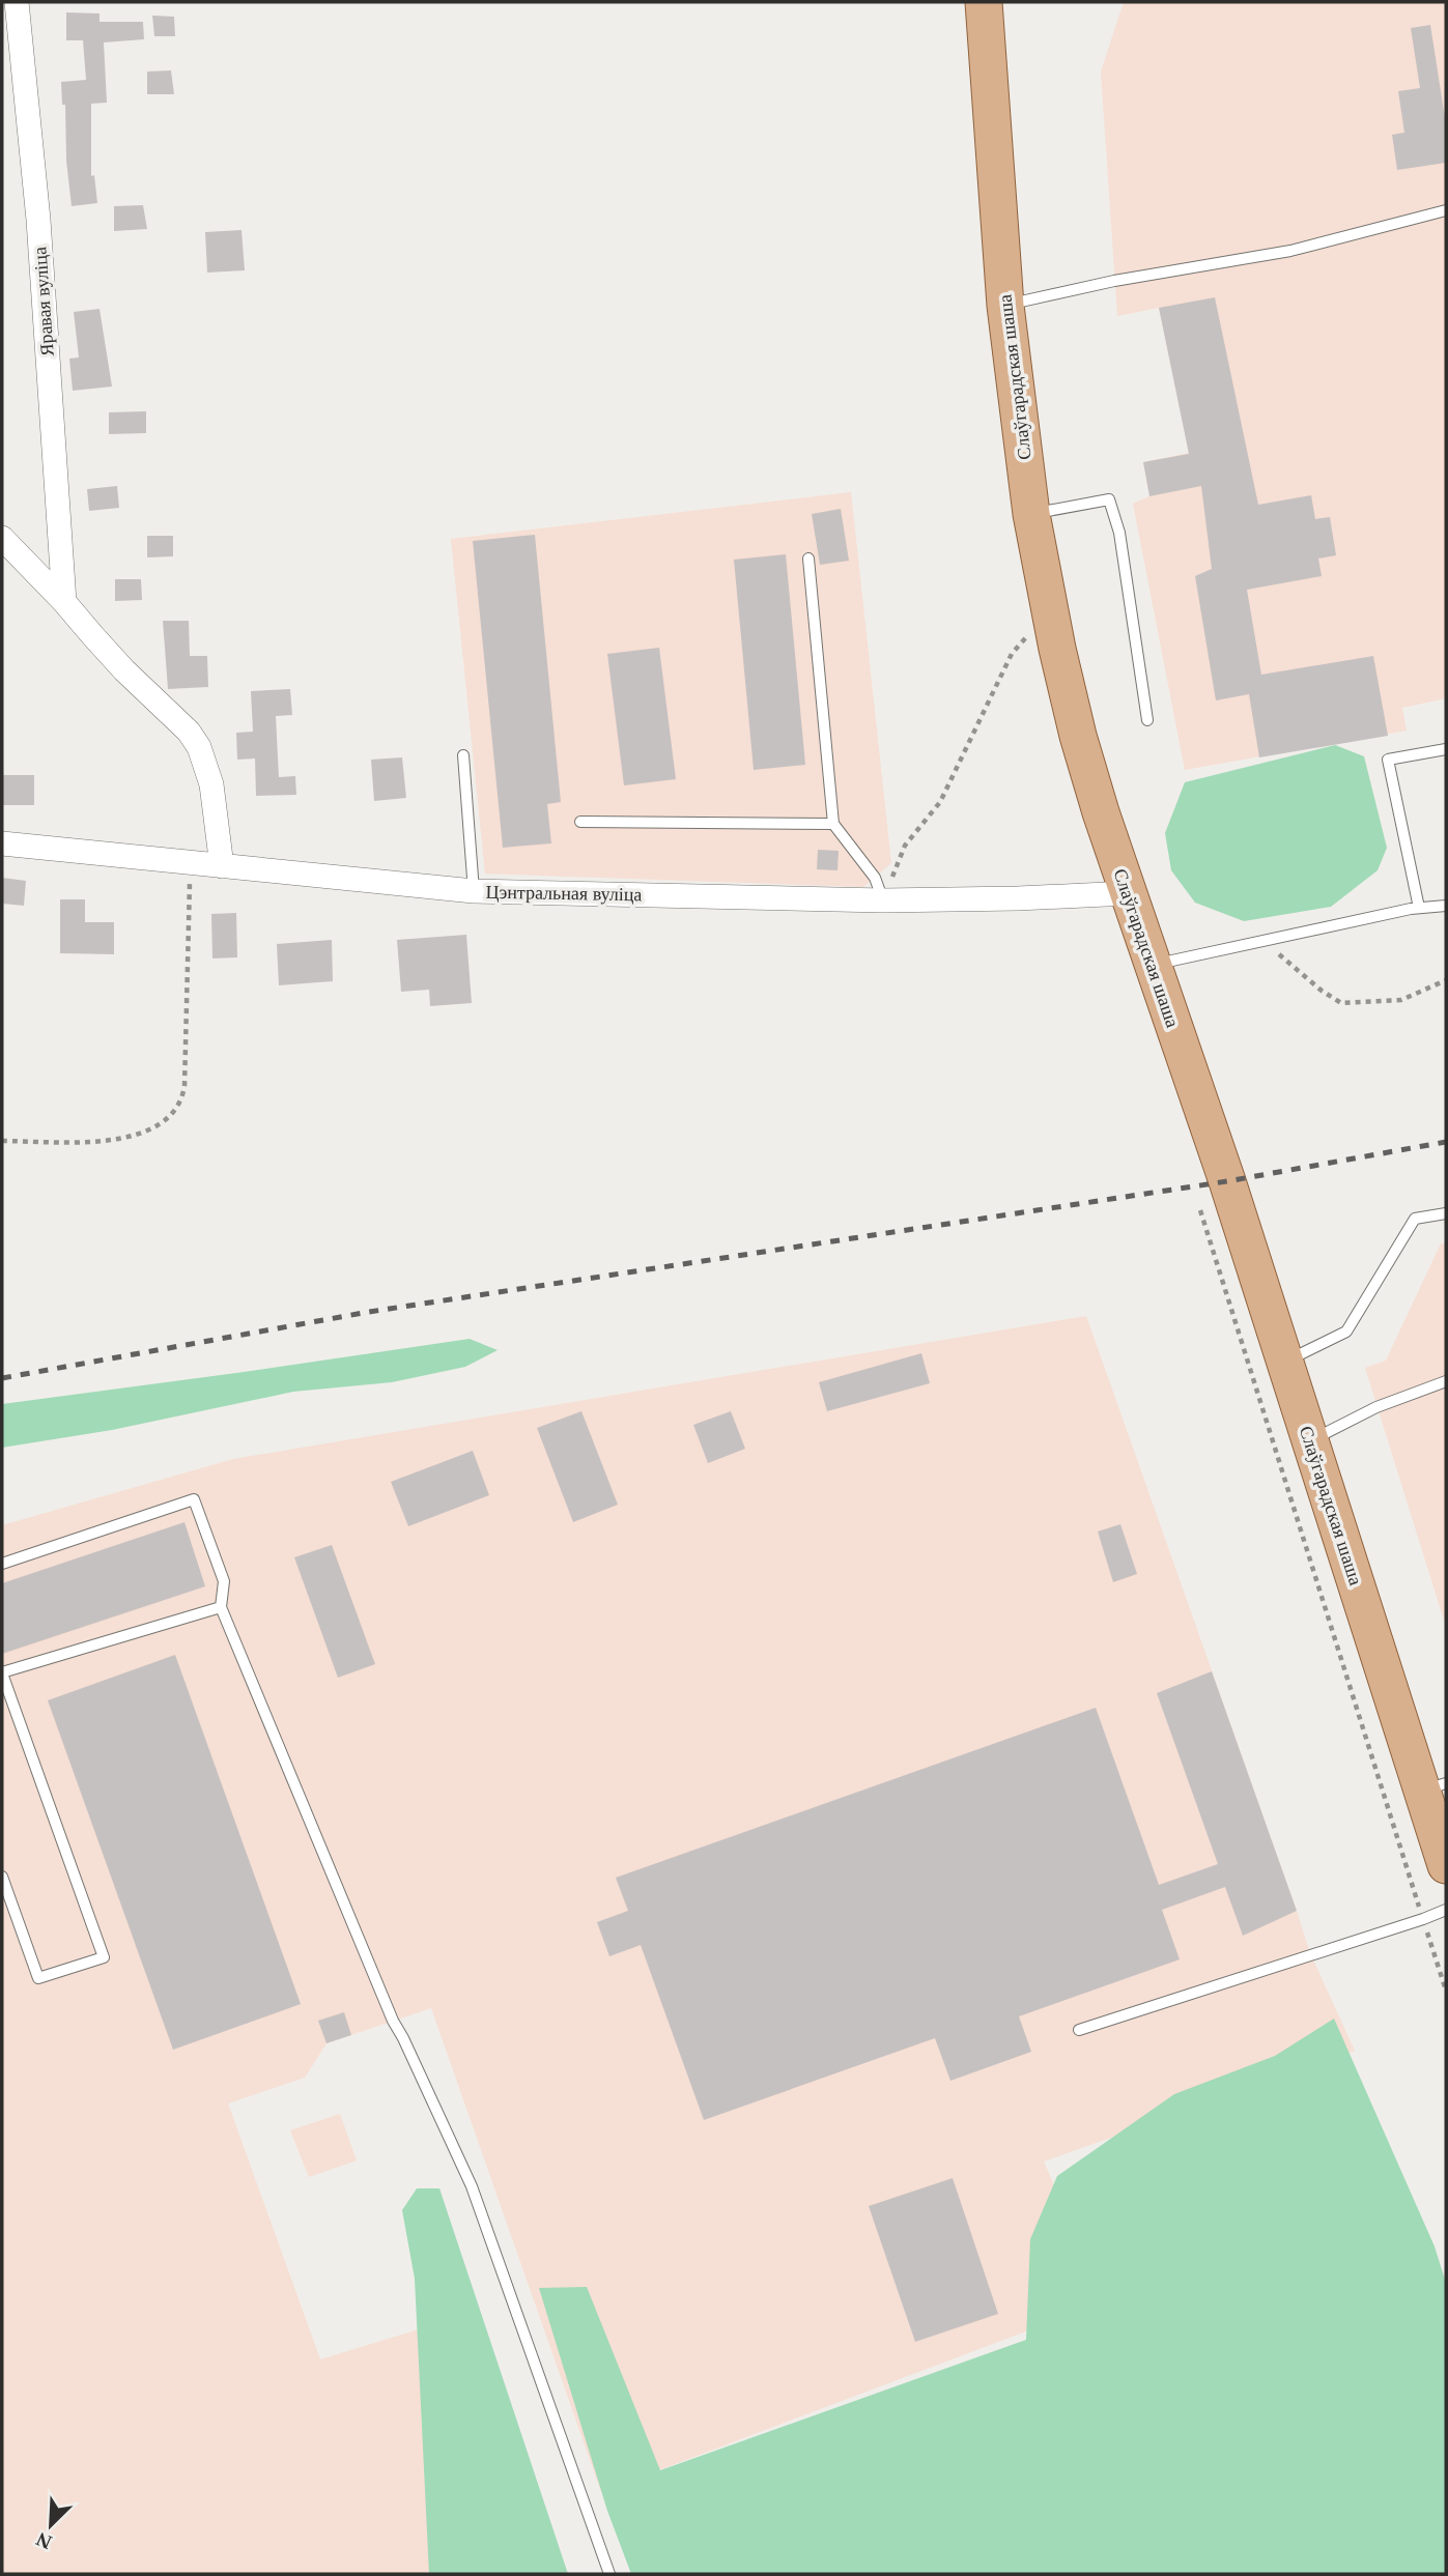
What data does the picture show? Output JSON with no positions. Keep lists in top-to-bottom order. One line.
{"streets":{"main road":["Слаўгарадская шаша"],"street":["Яравая вуліца","Цэнтральная вуліца"]},"crossings":[["Слаўгарадская шаша","Цэнтральная вуліца"]],"north":"bottom left"}
